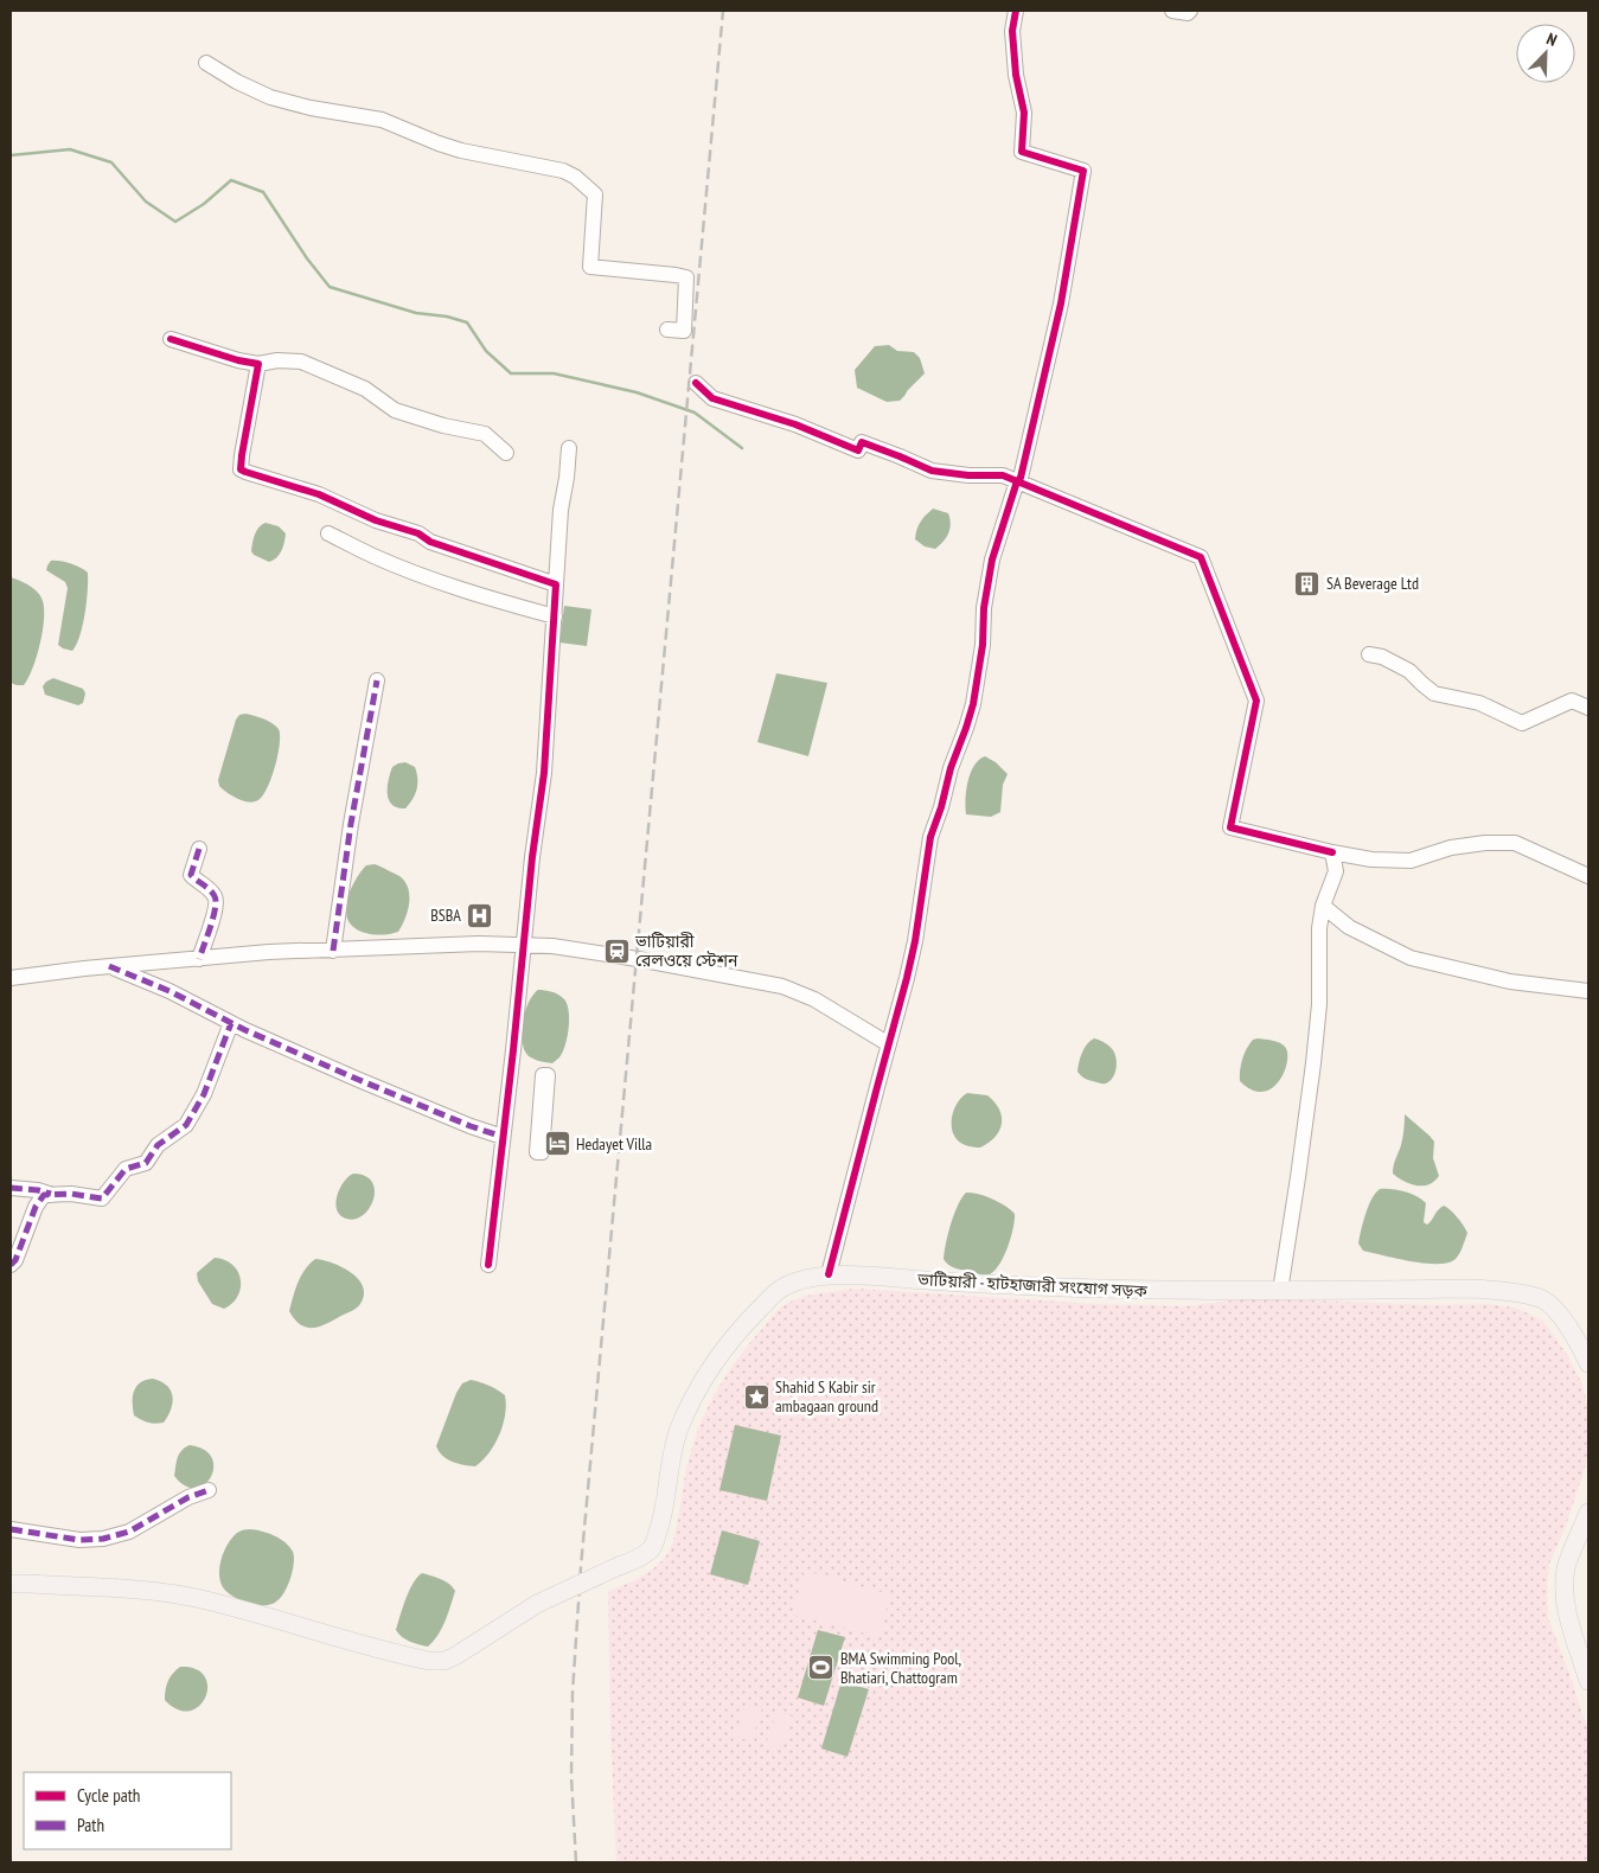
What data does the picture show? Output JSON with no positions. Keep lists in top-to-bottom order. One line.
{"streets":{"main road":["ভাটিয়ারী - হাটহাজারী সংযোগ সড়ক"]},"places":{"building":["SA Beverage Ltd"],"hospital":["BSBA"],"station":["ভাটিয়ারী রেলওয়ে স্টেশন"],"hotel":["Hedayet Villa"],"place":["Shahid S Kabir sir ambagaan ground"],"sports":["BMA Swimming Pool, Bhatiari, Chattogram"]},"legend":["Cycle path","Path"],"north":"top right"}
